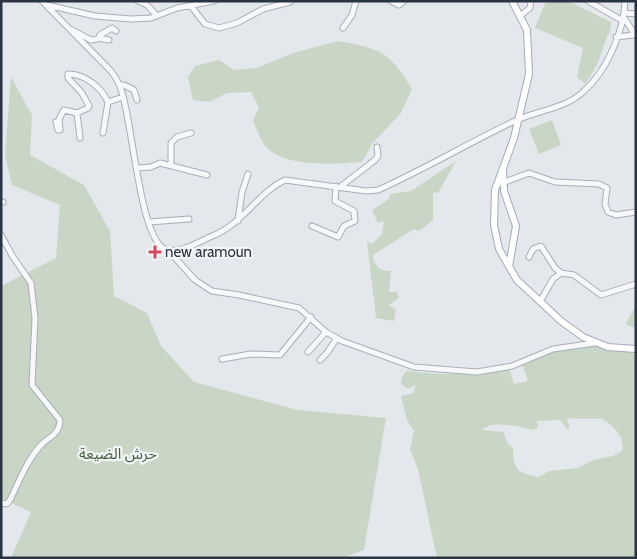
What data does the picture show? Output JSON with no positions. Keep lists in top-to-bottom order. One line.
{"parks":["حرش الضيعة"],"places":{"health":["new aramoun"]}}
